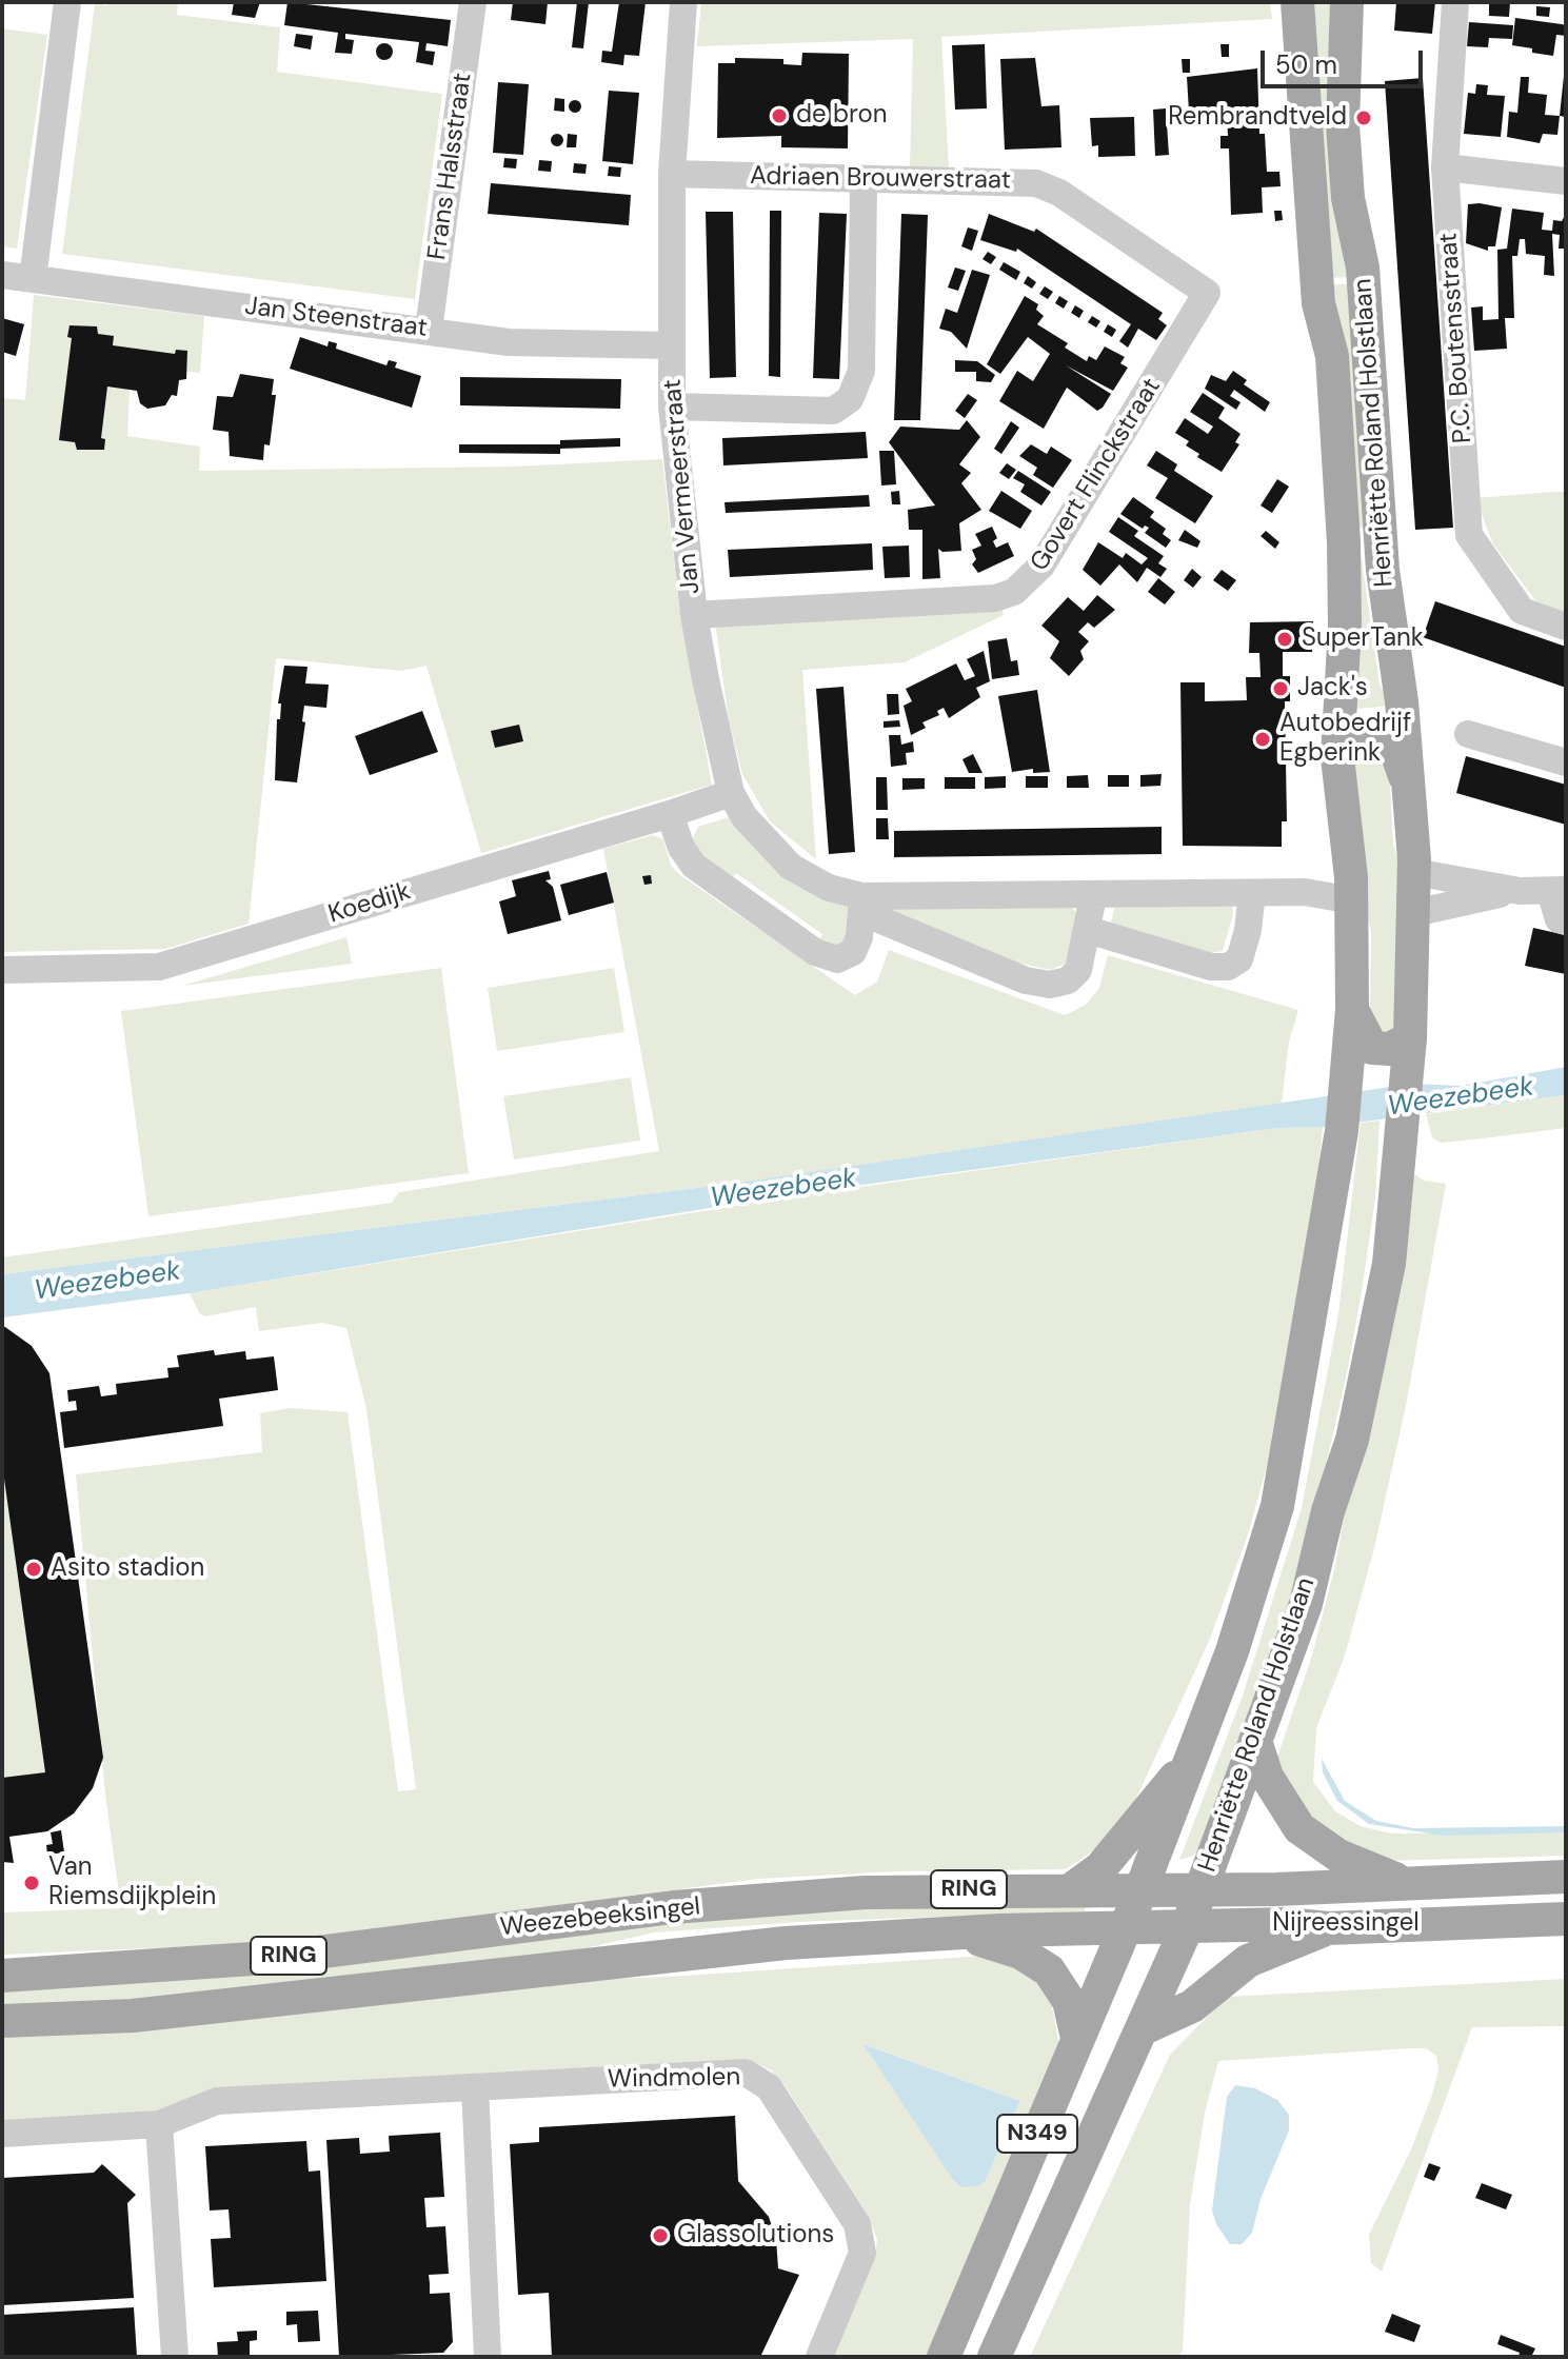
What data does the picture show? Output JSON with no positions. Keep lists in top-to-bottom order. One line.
{"streets":{"main road":["Henriëtte Roland Holstlaan","RING","Weezebeeksingel","Nijreessingel","N349"],"street":["Frans Halsstraat","Adriaen Brouwerstraat","Jan Steenstraat","P.C. Boutensstraat","Govert Flinckstraat","Jan Vermeerstraat","Koedijk","Windmolen"]},"crossings":[["Frans Halsstraat","Jan Steenstraat"],["Adriaen Brouwerstraat","Govert Flinckstraat"],["Adriaen Brouwerstraat","Jan Vermeerstraat"],["Jan Steenstraat","Jan Vermeerstraat"],["Henriëtte Roland Holstlaan","Jan Vermeerstraat"],["Henriëtte Roland Holstlaan","Weezebeeksingel"],["Henriëtte Roland Holstlaan","Nijreessingel"],["Govert Flinckstraat","Jan Vermeerstraat"],["Jan Vermeerstraat","Koedijk"],["Weezebeeksingel","Nijreessingel"]],"water":["Weezebeek"],"places":["de bron","Rembrandtveld","SuperTank","Jack's","Autobedrijf Egberink","Asito stadion","Van Riemsdijkplein","Glassolutions"],"scale_bar":"50 m"}
